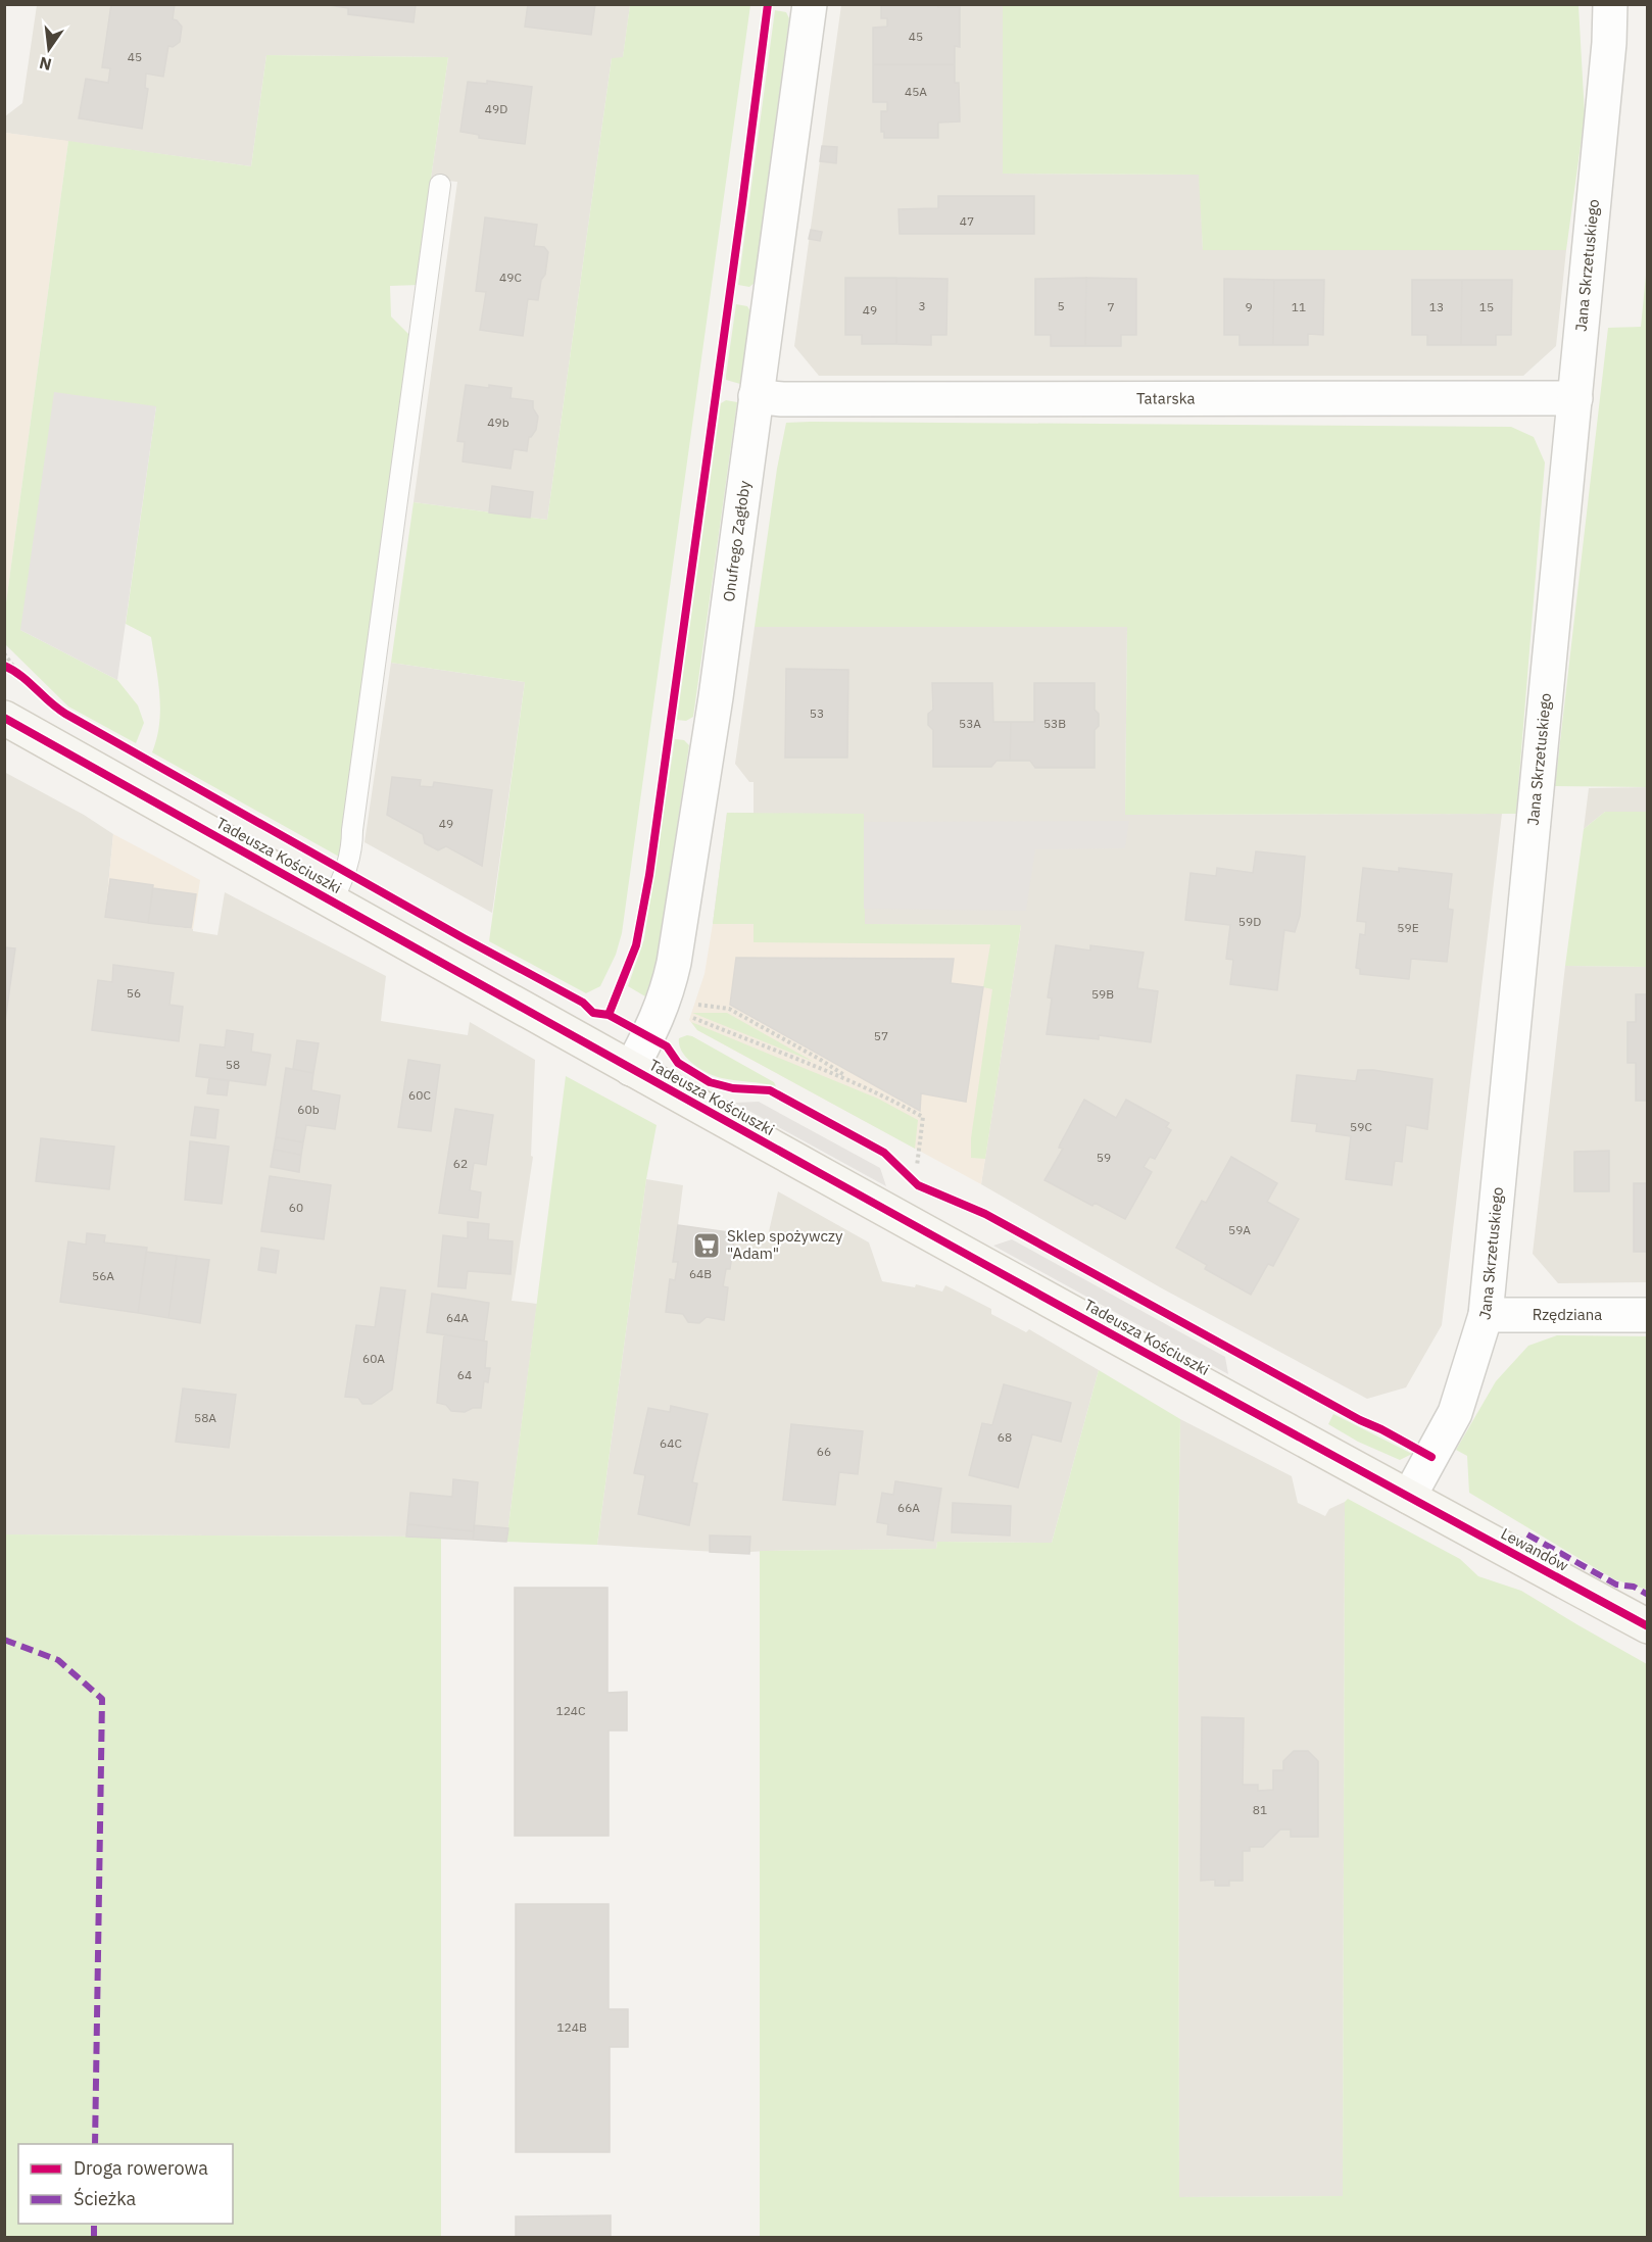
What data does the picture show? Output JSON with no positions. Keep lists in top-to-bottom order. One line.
{"streets":{"street":["Jana Skrzetuskiego","Tatarska","Onufrego Zagłoby","Tadeusza Kościuszki","Rzędziana","Lewandów"]},"crossings":[["Jana Skrzetuskiego","Tatarska"],["Jana Skrzetuskiego","Tadeusza Kościuszki"],["Jana Skrzetuskiego","Rzędziana"],["Jana Skrzetuskiego","Lewandów"],["Tatarska","Onufrego Zagłoby"],["Onufrego Zagłoby","Tadeusza Kościuszki"],["Tadeusza Kościuszki","Lewandów"]],"places":{"supermarket":["Sklep spożywczy \"Adam\""]},"house_numbers":["45","45","45A","49D","47","49C","3","5","7","9","11","13","15","49","49b","53","53A","53B","49","59D","59E","56","59B","57","58","60C","60b","59C","59","62","60","59A","64B","56A","64A","60A","64","58A","68","64C","66","66A","124C","81","124B"],"legend":["Droga rowerowa","Ścieżka"],"north":"bottom"}
